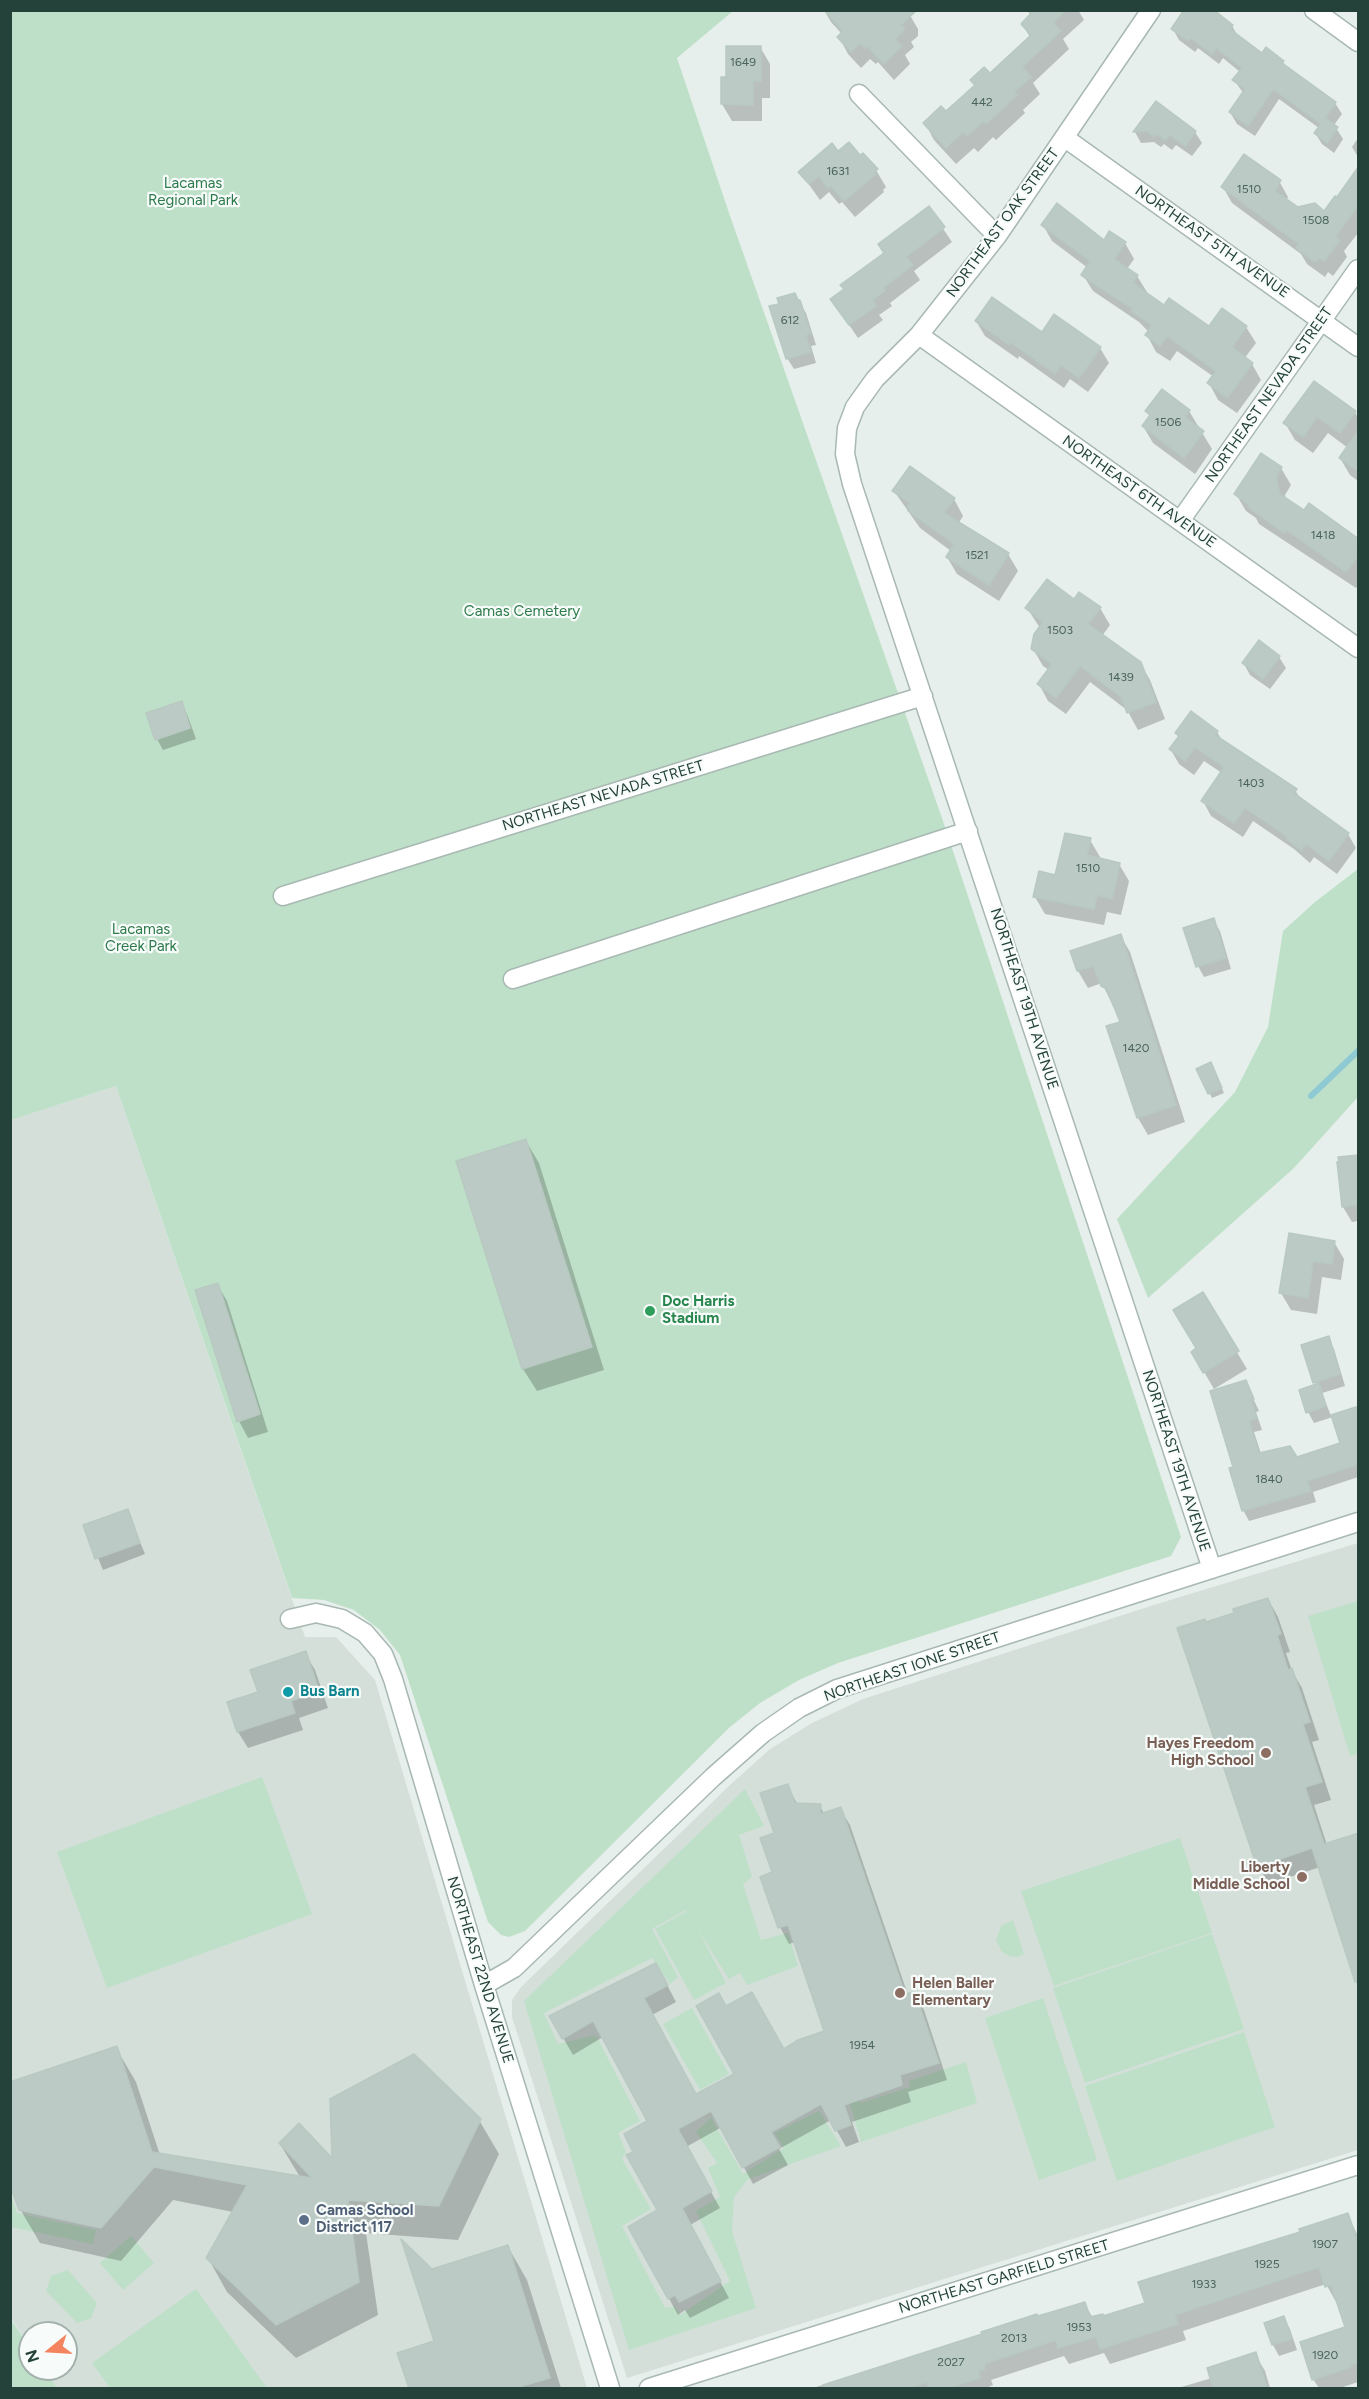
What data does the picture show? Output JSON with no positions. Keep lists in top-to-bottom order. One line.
{"streets":{"street":["NORTHEAST OAK STREET","NORTHEAST 5TH AVENUE","NORTHEAST NEVADA STREET","NORTHEAST 6TH AVENUE","NORTHEAST 19TH AVENUE","NORTHEAST IONE STREET","NORTHEAST 22ND AVENUE","NORTHEAST GARFIELD STREET"]},"crossings":[["NORTHEAST OAK STREET","NORTHEAST 5TH AVENUE"],["NORTHEAST OAK STREET","NORTHEAST 6TH AVENUE"],["NORTHEAST OAK STREET","NORTHEAST 19TH AVENUE"],["NORTHEAST 5TH AVENUE","NORTHEAST NEVADA STREET"],["NORTHEAST NEVADA STREET","NORTHEAST 6TH AVENUE"],["NORTHEAST NEVADA STREET","NORTHEAST 19TH AVENUE"],["NORTHEAST 19TH AVENUE","NORTHEAST IONE STREET"],["NORTHEAST IONE STREET","NORTHEAST 22ND AVENUE"]],"parks":["Lacamas Regional Park","Camas Cemetery","Lacamas Creek Park"],"places":["Doc Harris Stadium","Bus Barn","Hayes Freedom High School","Liberty Middle School","Helen Baller Elementary","Camas School District 117"],"house_numbers":["1649","442","1631","1510","1508","612","1506","1418","1521","1503","1439","1403","1510","1420","1840","1954","1907","1925","1933","1953","2013","1920","2027"],"north":"left"}
